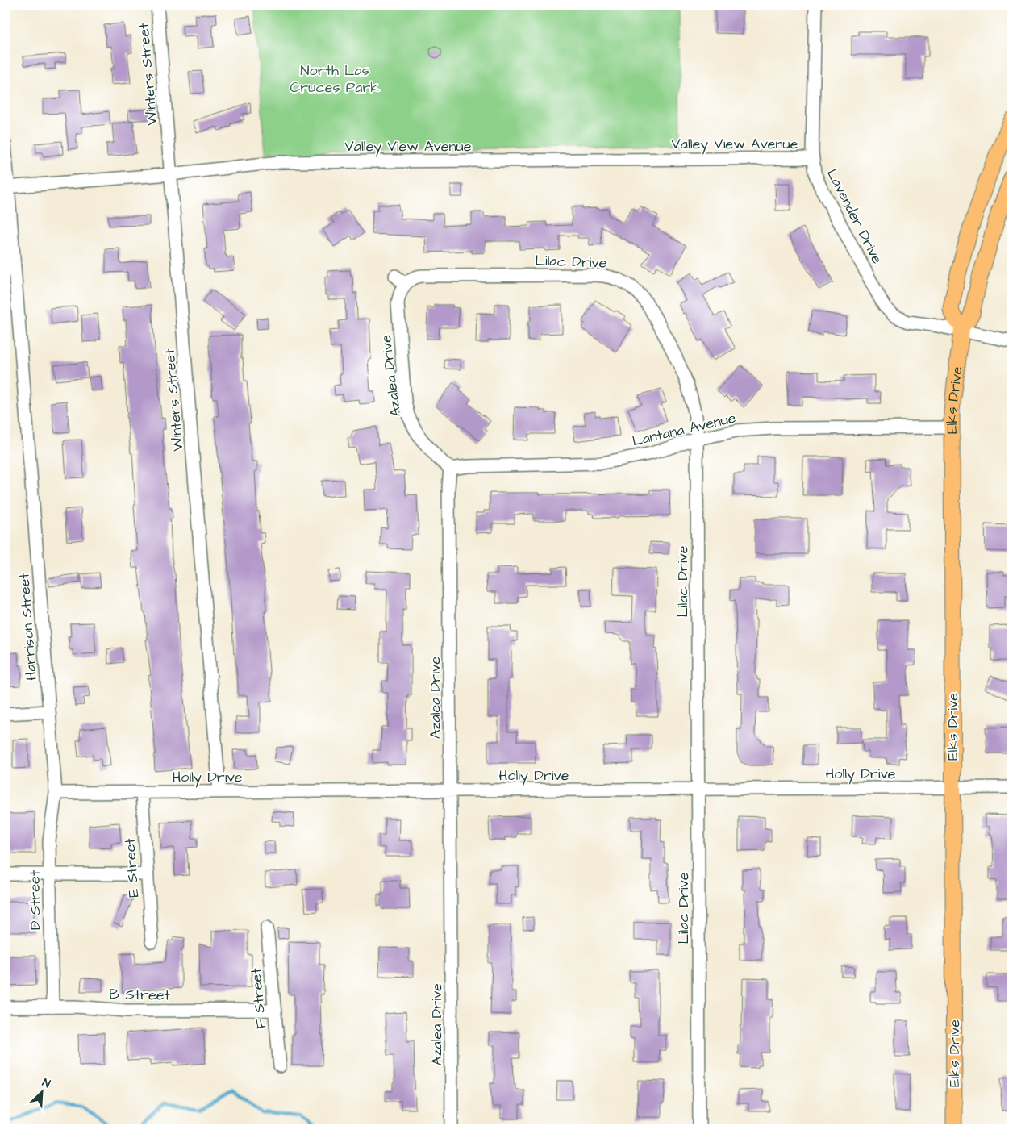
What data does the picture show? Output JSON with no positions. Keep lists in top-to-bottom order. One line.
{"streets":{"main road":["Elks Drive"],"street":["Winters Street","Valley View Avenue","Lavender Drive","Lilac Drive","Azalea Drive","Lantana Avenue","Harrison Street","Holly Drive","E Street","D Street","B Street","F Street"]},"crossings":[["Winters Street","Valley View Avenue"],["Winters Street","Holly Drive"],["Valley View Avenue","Lavender Drive"],["Valley View Avenue","Harrison Street"],["Lavender Drive","Elks Drive"],["Lilac Drive","Azalea Drive"],["Lilac Drive","Lantana Avenue"],["Lilac Drive","Holly Drive"],["Azalea Drive","Lantana Avenue"],["Azalea Drive","Holly Drive"],["Elks Drive","Lantana Avenue"],["Elks Drive","Holly Drive"],["Harrison Street","Holly Drive"],["Harrison Street","D Street"],["Holly Drive","E Street"],["Holly Drive","D Street"],["D Street","B Street"],["B Street","F Street"]],"parks":["North Las Cruces Park"],"north":"top right"}
